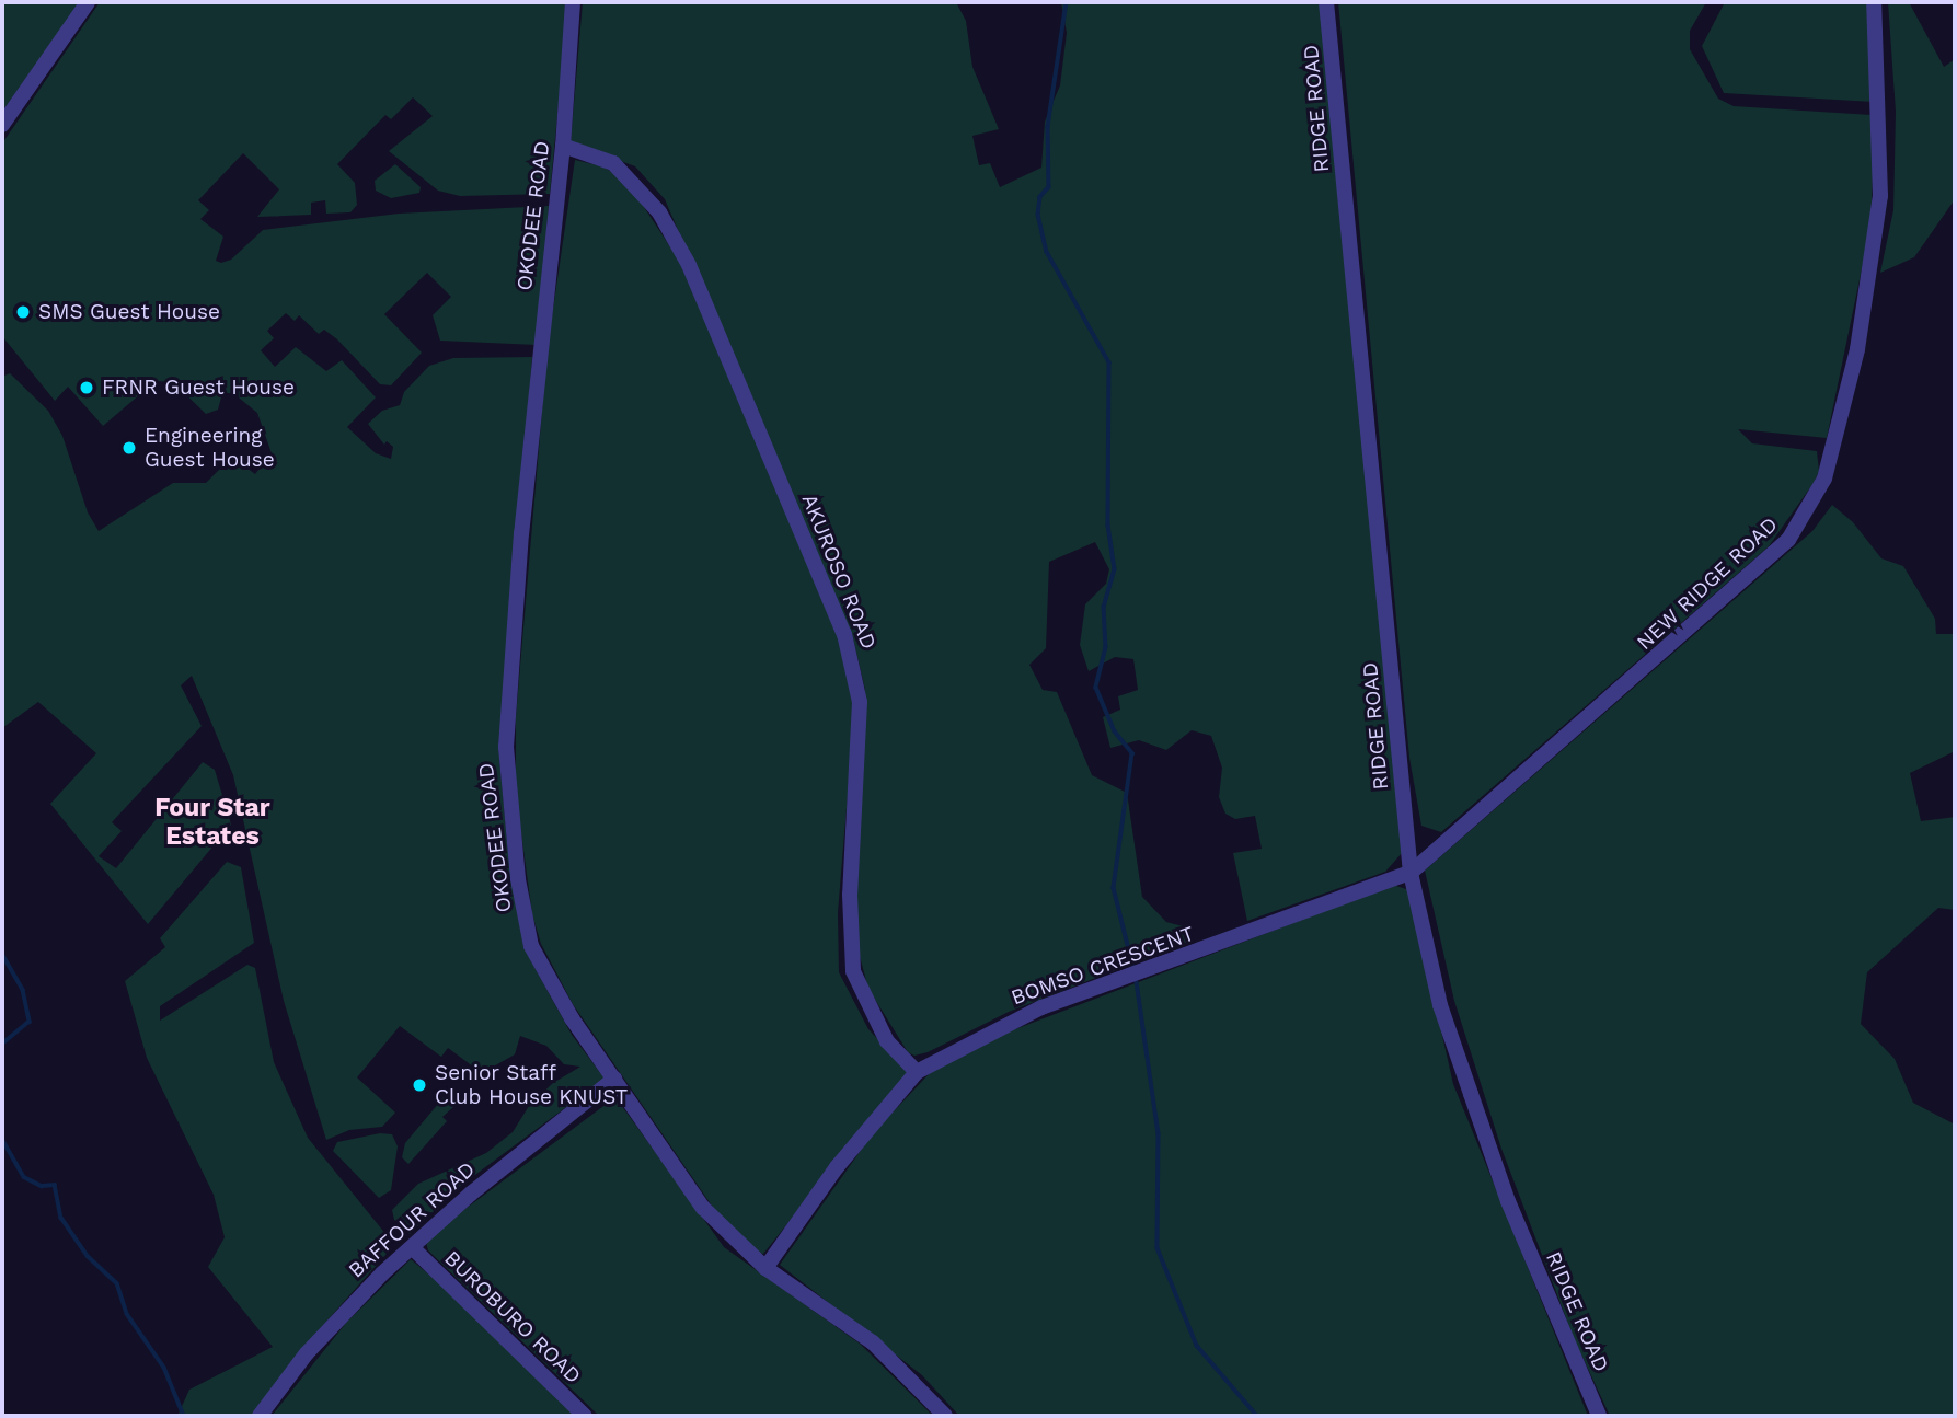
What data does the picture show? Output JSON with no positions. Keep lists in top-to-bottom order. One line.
{"streets":{"street":["RIDGE ROAD","OKODEE ROAD","AKUROSO ROAD","NEW RIDGE ROAD","BOMSO CRESCENT","BAFFOUR ROAD","BUROBURO ROAD"]},"crossings":[["RIDGE ROAD","NEW RIDGE ROAD"],["RIDGE ROAD","BOMSO CRESCENT"],["OKODEE ROAD","AKUROSO ROAD"],["OKODEE ROAD","BOMSO CRESCENT"],["OKODEE ROAD","BAFFOUR ROAD"],["AKUROSO ROAD","BOMSO CRESCENT"],["NEW RIDGE ROAD","BOMSO CRESCENT"],["BAFFOUR ROAD","BUROBURO ROAD"]],"districts":["Four Star Estates"],"places":["SMS Guest House","FRNR Guest House","Engineering Guest House","Senior Staff Club House KNUST"]}
